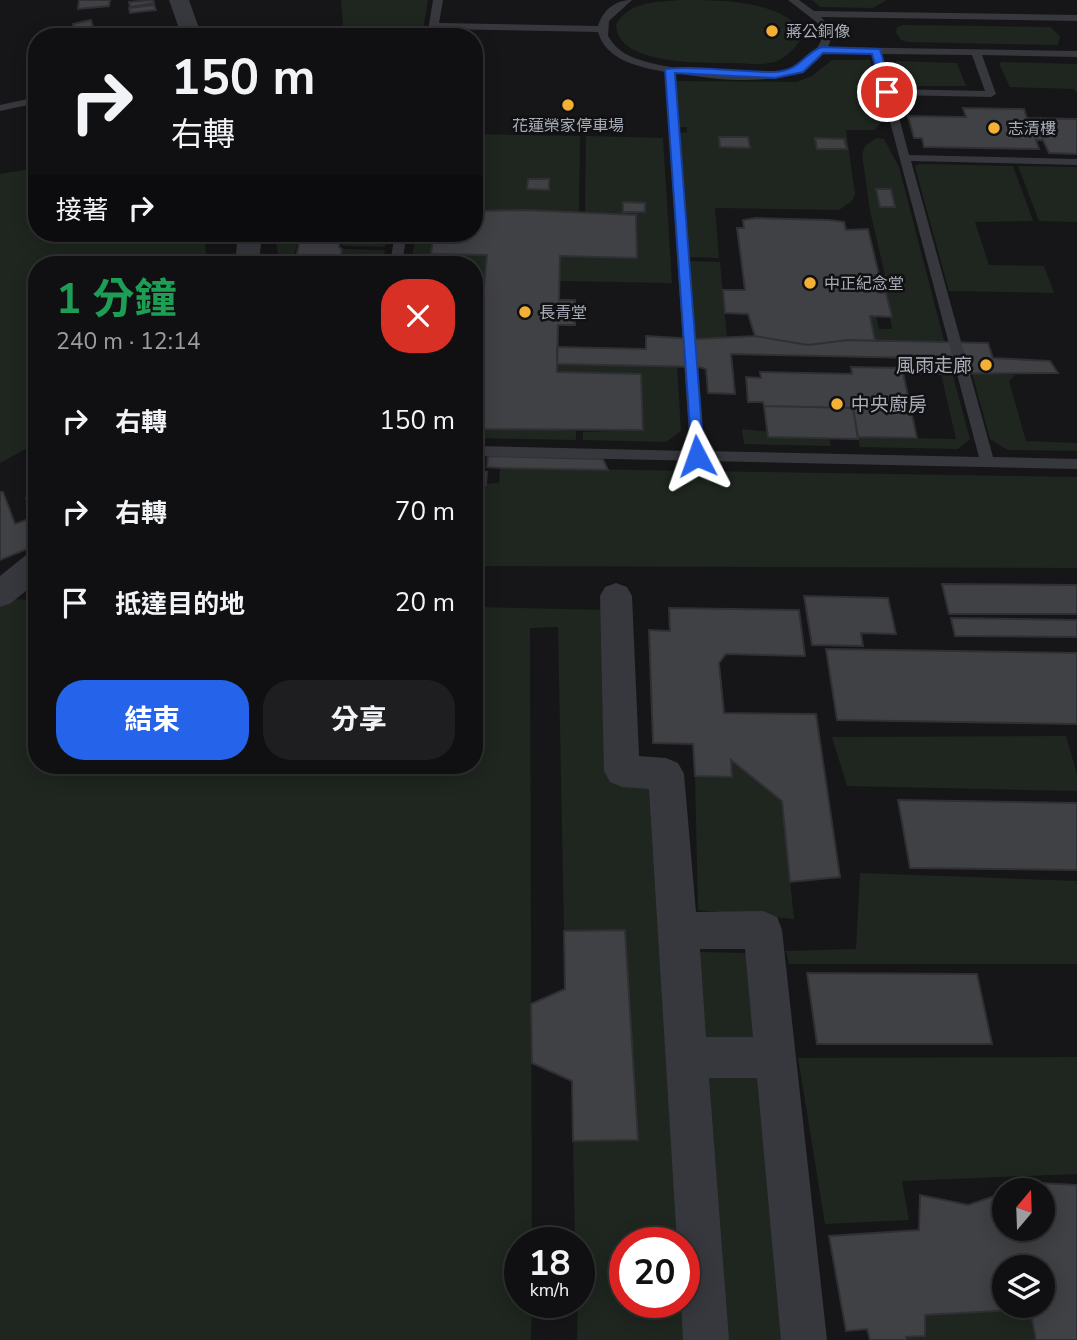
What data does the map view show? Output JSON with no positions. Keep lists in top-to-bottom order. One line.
{"places":["蔣公銅像","花蓮榮家停車場","志清樓","中正紀念堂","長青堂","風雨走廊","中央廚房"],"north":"top","page":{"turn":["150 m","右轉"],"then":"接著","heading":["1 分鐘","240 m · 12:14"],"list":[{"name":"右轉","value":"150 m"},{"name":"右轉","value":"70 m"},{"name":"抵達目的地","value":"20 m"}],"buttons":["結束","分享"],"speed":"18 km/h","limit":"20"}}
